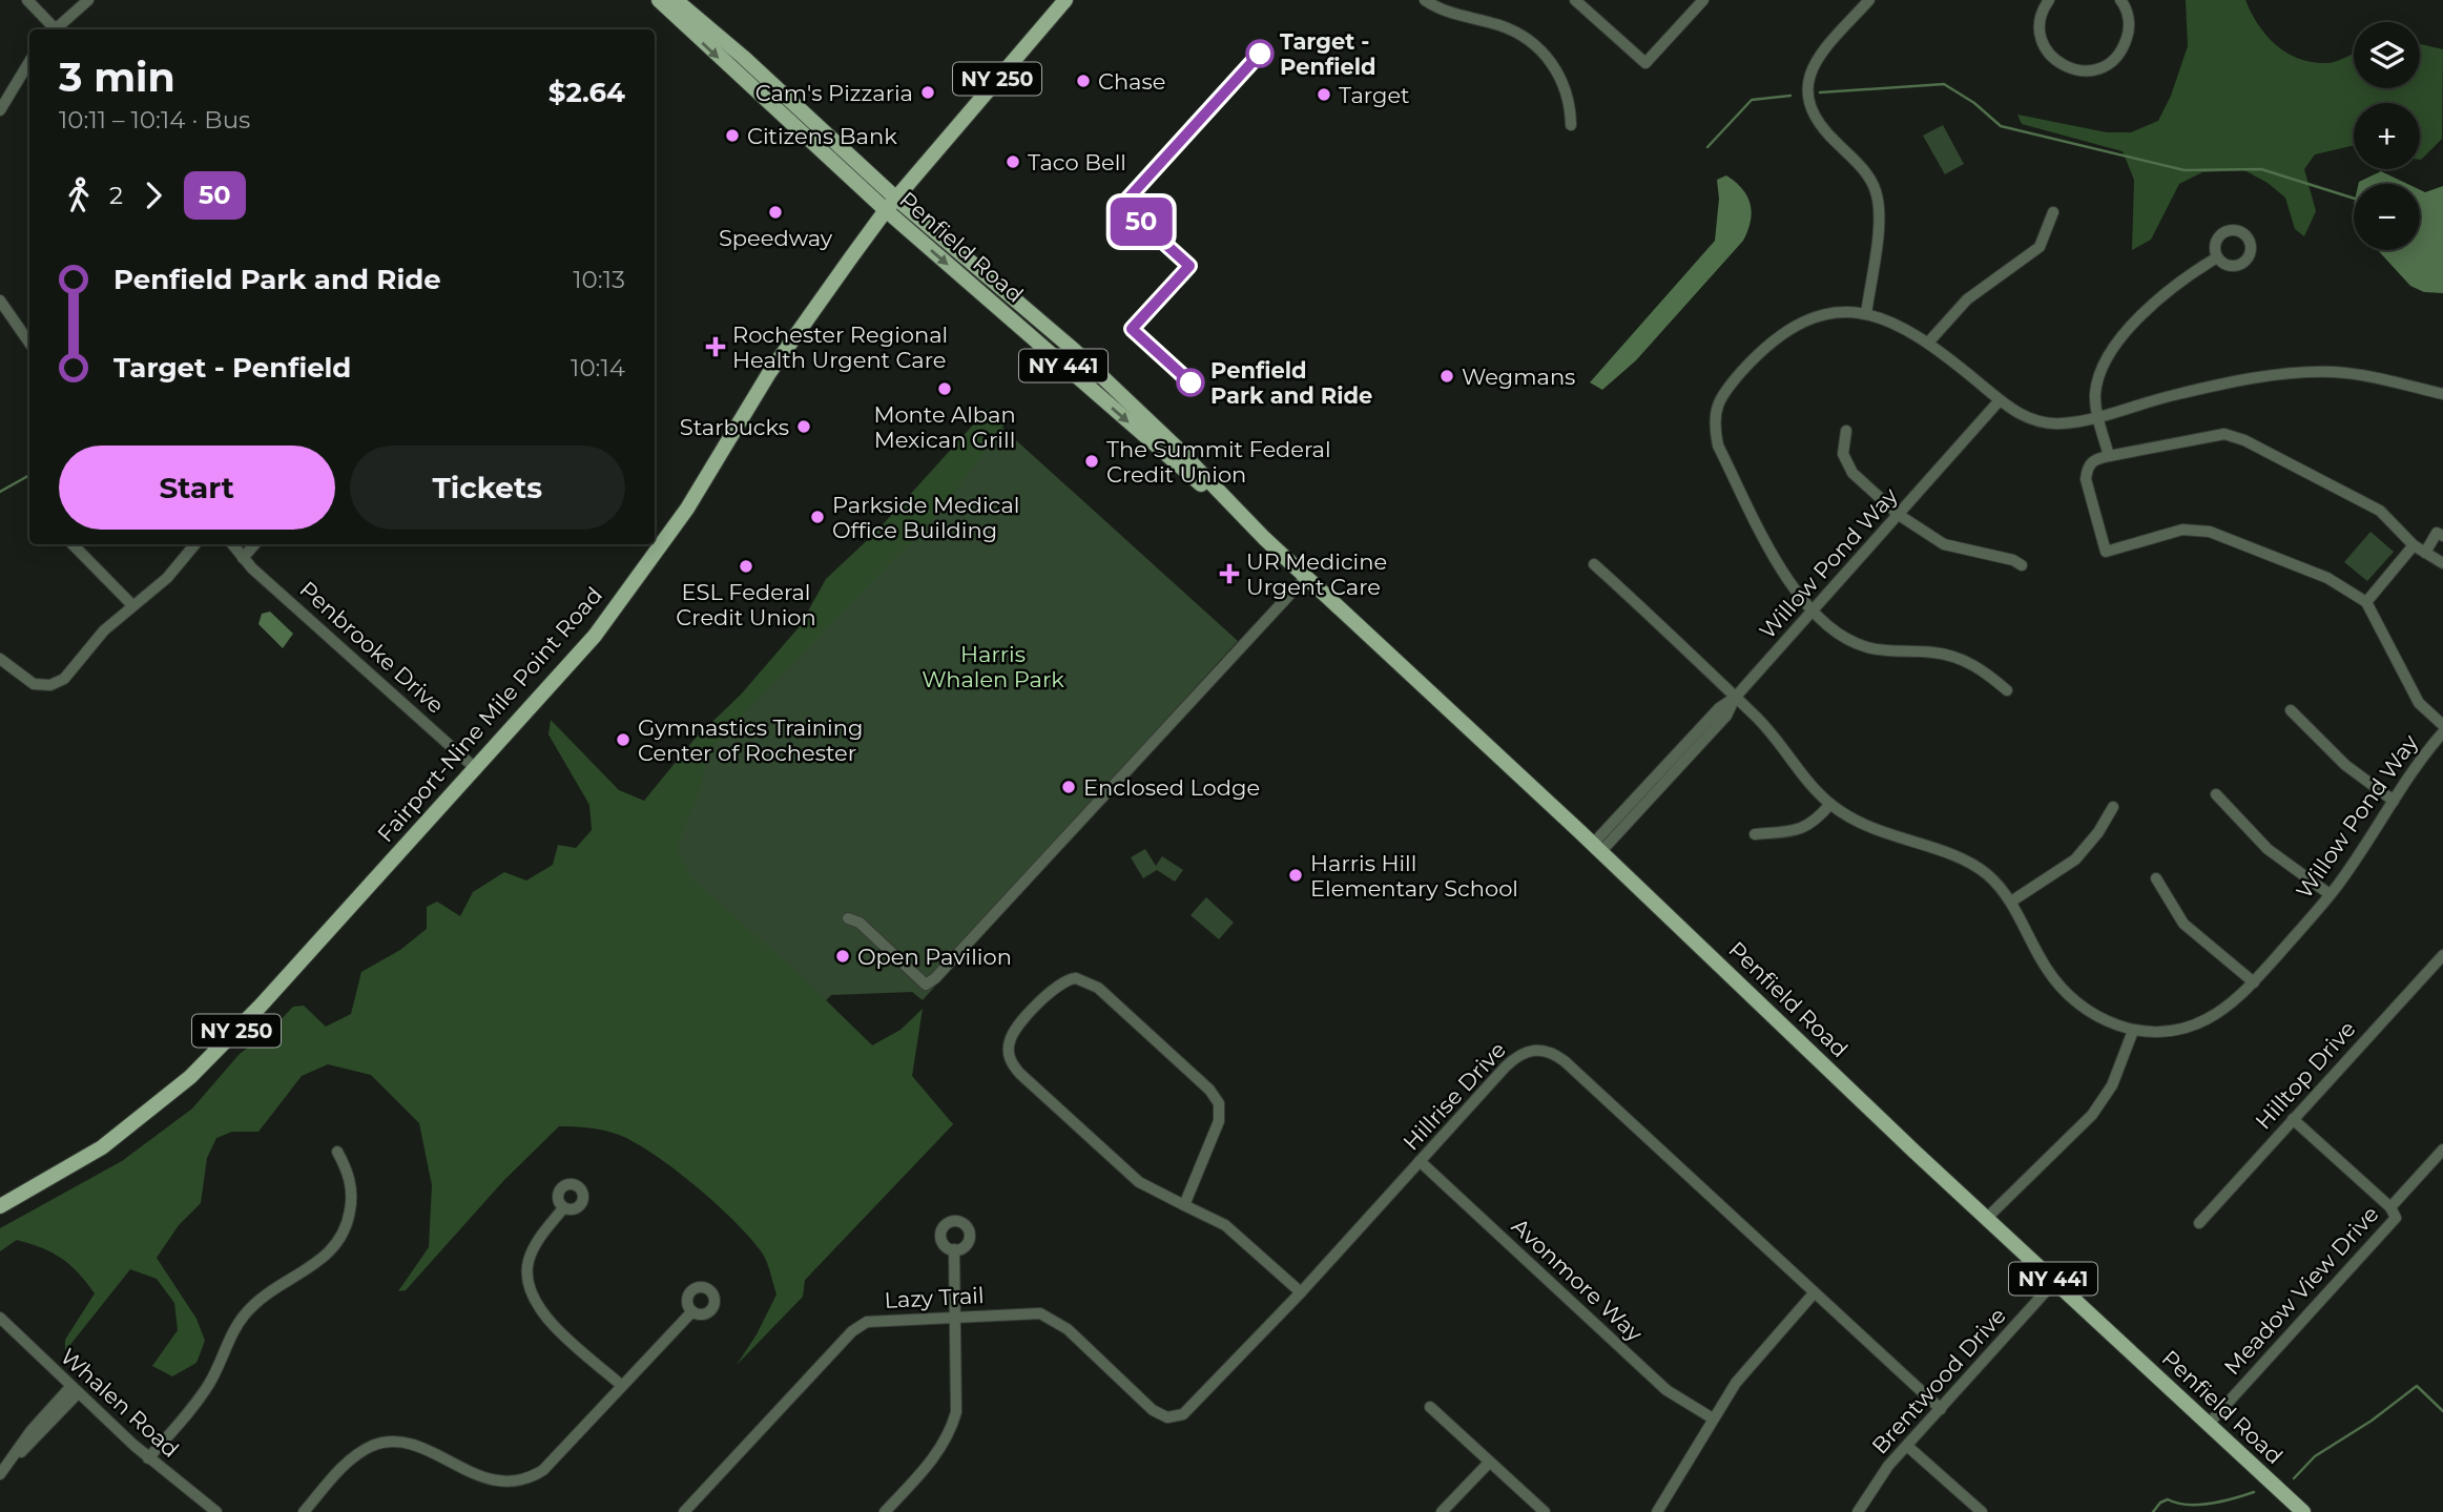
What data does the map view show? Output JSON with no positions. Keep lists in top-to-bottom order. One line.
{"streets":{"main road":["NY 250","Penfield Road","NY 441","Fairport-Nine Mile Point Road"],"street":["Willow Pond Way","Penbrooke Drive","Hilltop Drive","Hillrise Drive","Avonmore Way","Meadow View Drive","Lazy Trail","Brentwood Drive","Whalen Road"]},"crossings":[["Penfield Road","Willow Pond Way"],["Penfield Road","Fairport-Nine Mile Point Road"],["Penfield Road","Meadow View Drive"],["Penfield Road","Brentwood Drive"],["Penbrooke Drive","Fairport-Nine Mile Point Road"],["Hillrise Drive","Avonmore Way"],["Hillrise Drive","Lazy Trail"],["Hillrise Drive","Brentwood Drive"]],"parks":["Harris Whalen Park"],"places":{"other":["Target - Penfield","Chase","Cam's Pizzaria","Target","Citizens Bank","Taco Bell","Speedway","Wegmans","Penfield Park and Ride","Monte Alban Mexican Grill","Starbucks","The Summit Federal Credit Union","Parkside Medical Office Building","ESL Federal Credit Union","Gymnastics Training Center of Rochester","Enclosed Lodge","Harris Hill Elementary School","Open Pavilion"],"health":["Rochester Regional Health Urgent Care","UR Medicine Urgent Care"]},"lines":["bus line 50"],"page":{"on_map":"50","map_buttons":["+","−"],"heading":["3 min","10:11 – 10:14 · Bus","$2.64"],"legs":["2","50"],"list":[{"name":"Penfield Park and Ride","value":"10:13"},{"name":"Target - Penfield","value":"10:14"}],"buttons":["Start","Tickets"]}}
